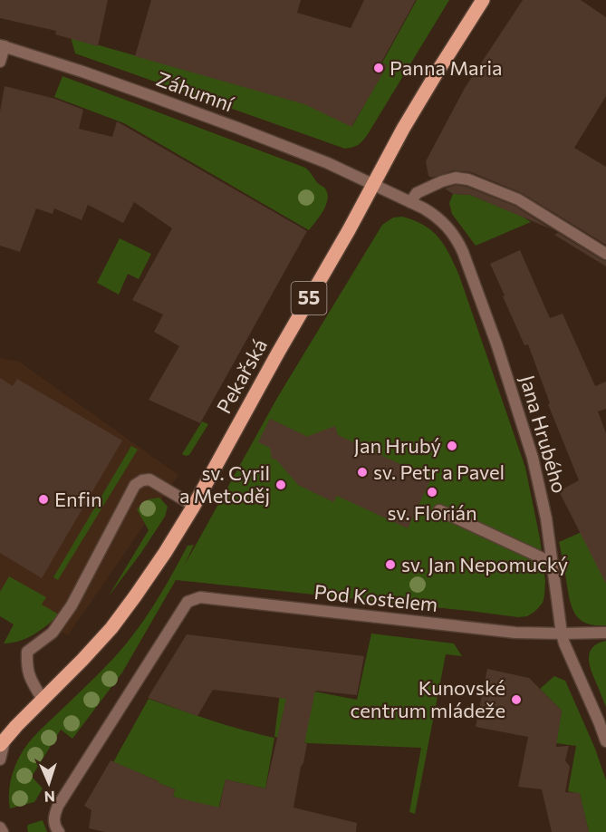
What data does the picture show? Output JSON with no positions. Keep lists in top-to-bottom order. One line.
{"streets":{"main road":["55","Pekařská"],"street":["Záhumní","Jana Hrubého","Pod Kostelem"]},"crossings":[["Záhumní","Pekařská"],["Záhumní","Jana Hrubého"],["Pekařská","Jana Hrubého"],["Jana Hrubého","Pod Kostelem"]],"places":["Panna Maria","Jan Hrubý","sv. Petr a Pavel","sv. Cyril a Metoděj","sv. Florián","Enfin","sv. Jan Nepomucký","Kunovské centrum mládeže"],"north":"bottom"}
